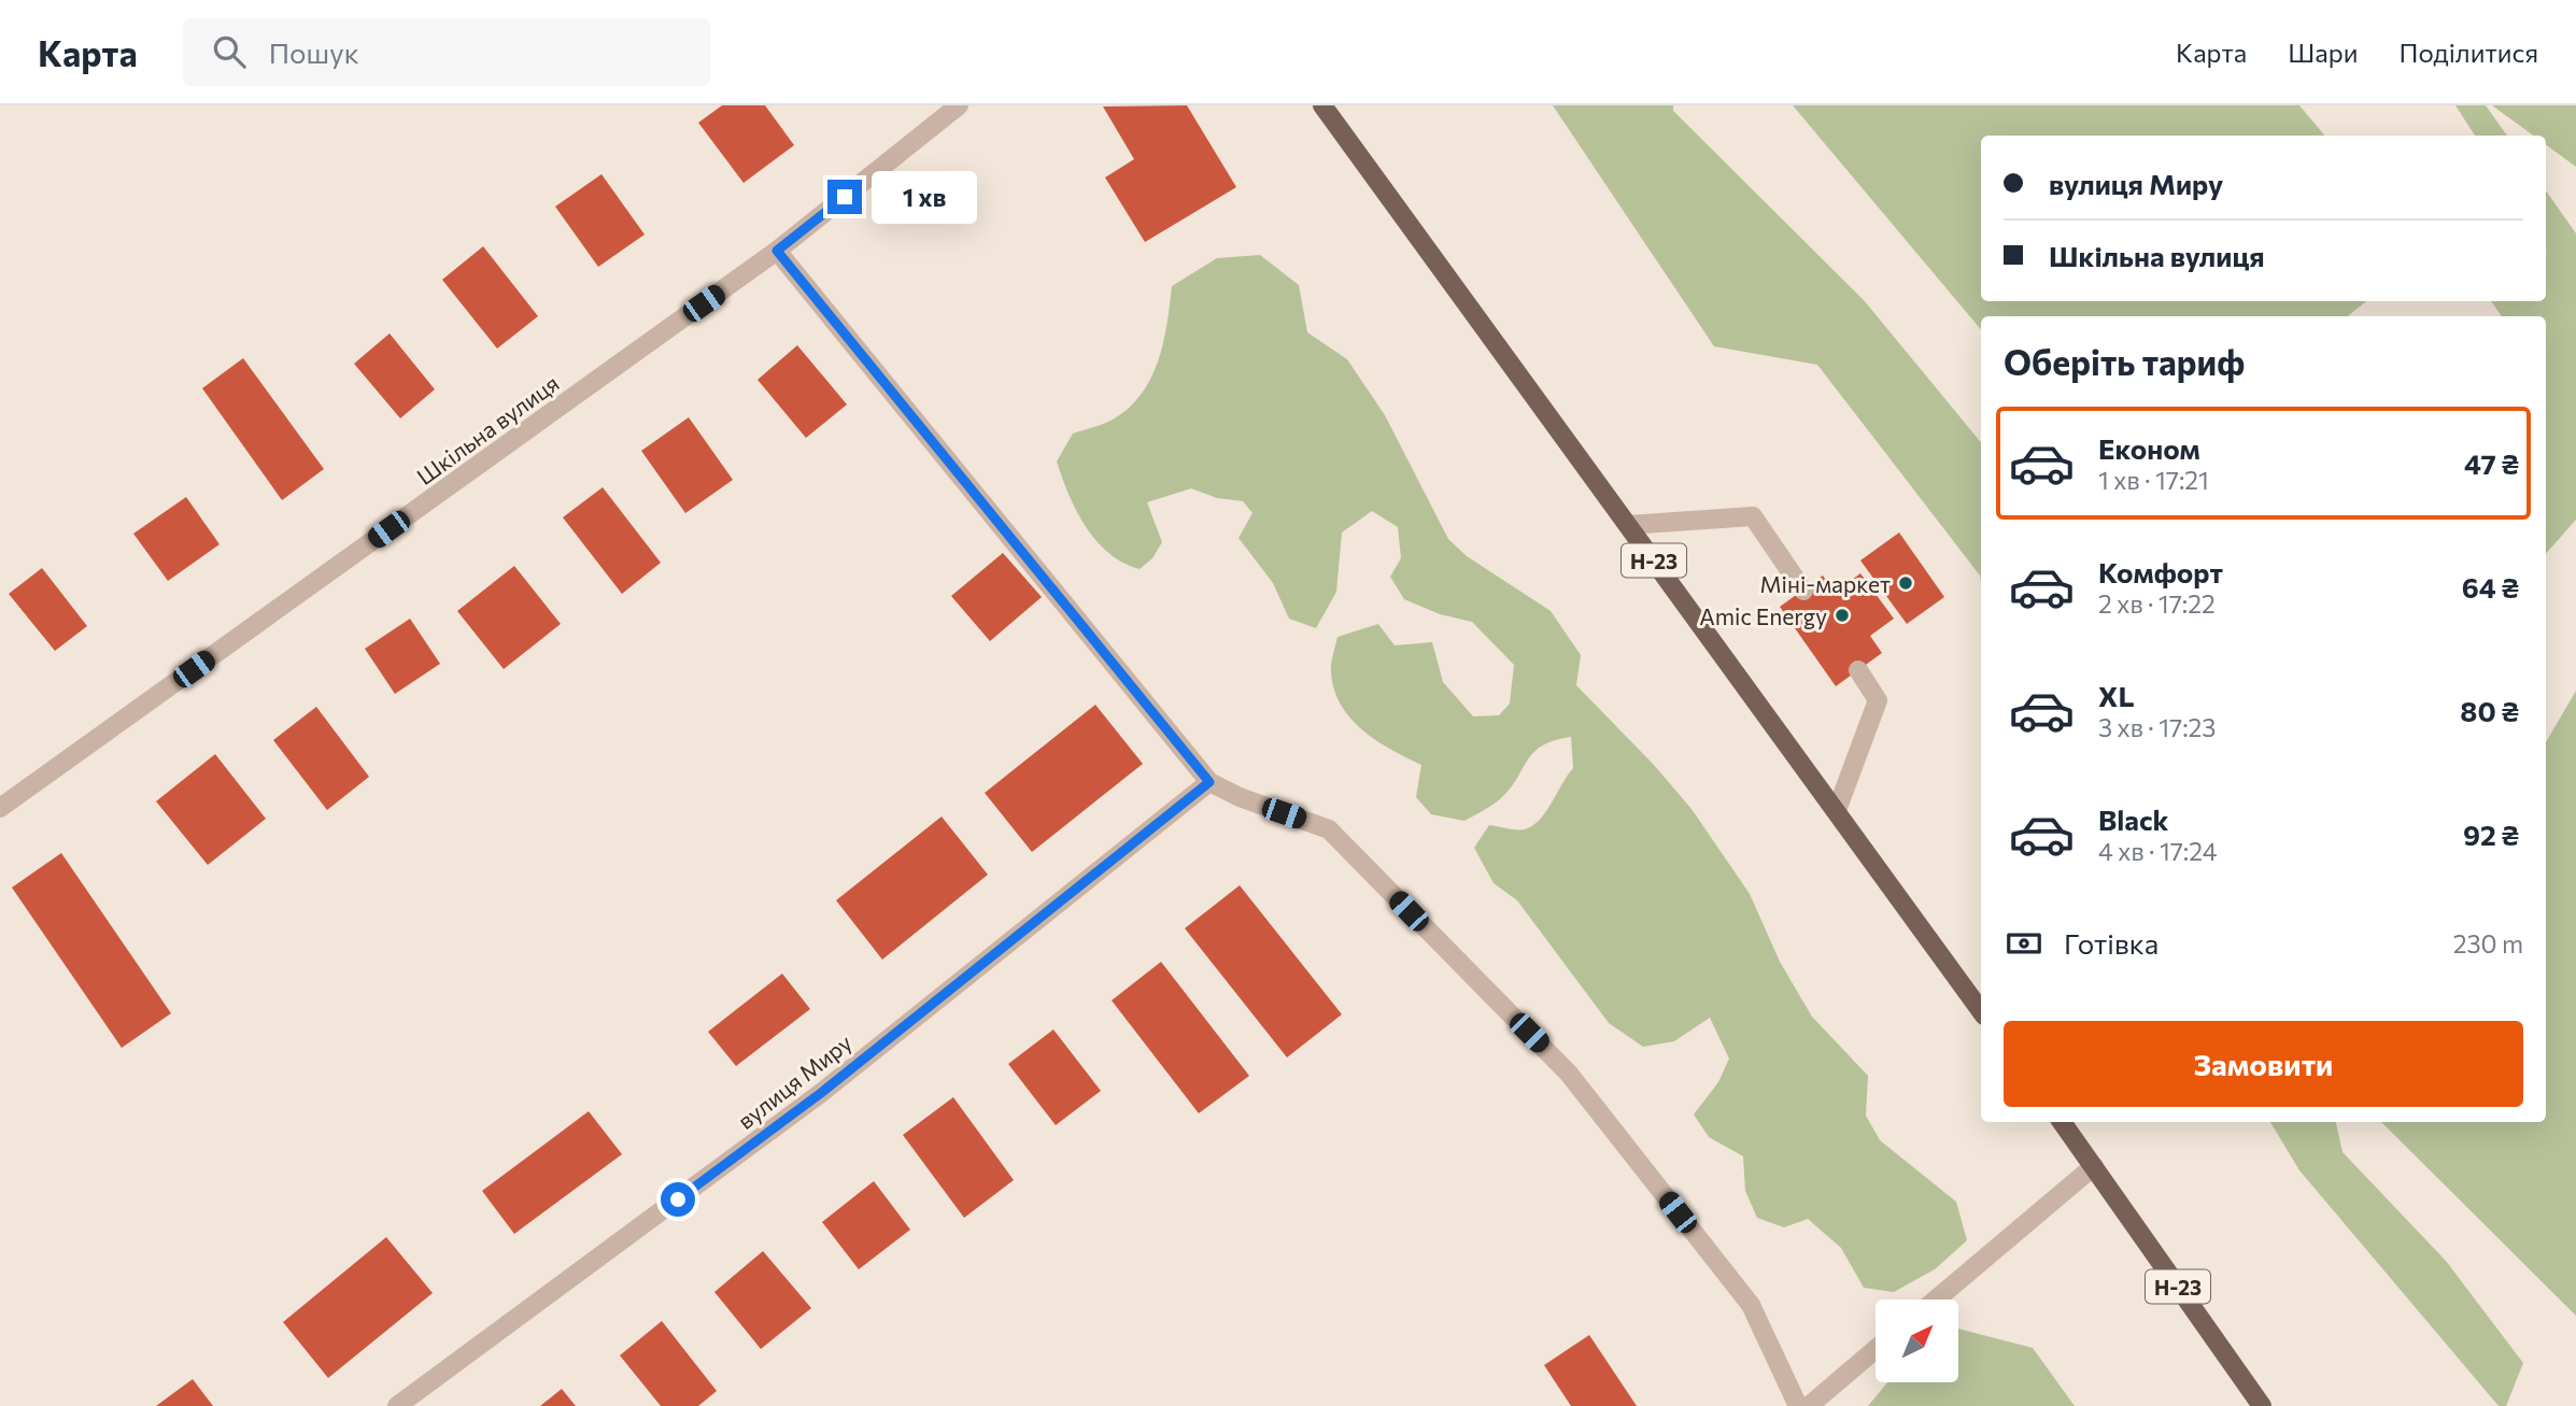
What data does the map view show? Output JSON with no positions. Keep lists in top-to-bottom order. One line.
{"streets":{"main road":["Н-23"],"street":["Шкільна вулиця","вулиця Миру"]},"places":["Міні-маркет","Amic Energy"],"north":"top right","page":{"header":"Карта","search":"Пошук","nav":["Карта","Шари","Поділитися"],"banner":["вулиця Миру","Шкільна вулиця"],"bubble":"1 хв","heading":"Оберіть тариф","list":[{"name":"Економ","note":"1 хв · 17:21","value":"47 ₴"},{"name":"Комфорт","note":"2 хв · 17:22","value":"64 ₴"},{"name":"XL","note":"3 хв · 17:23","value":"80 ₴"},{"name":"Black","note":"4 хв · 17:24","value":"92 ₴"}],"pay":["Готівка","230 m"],"buttons":"Замовити"}}
